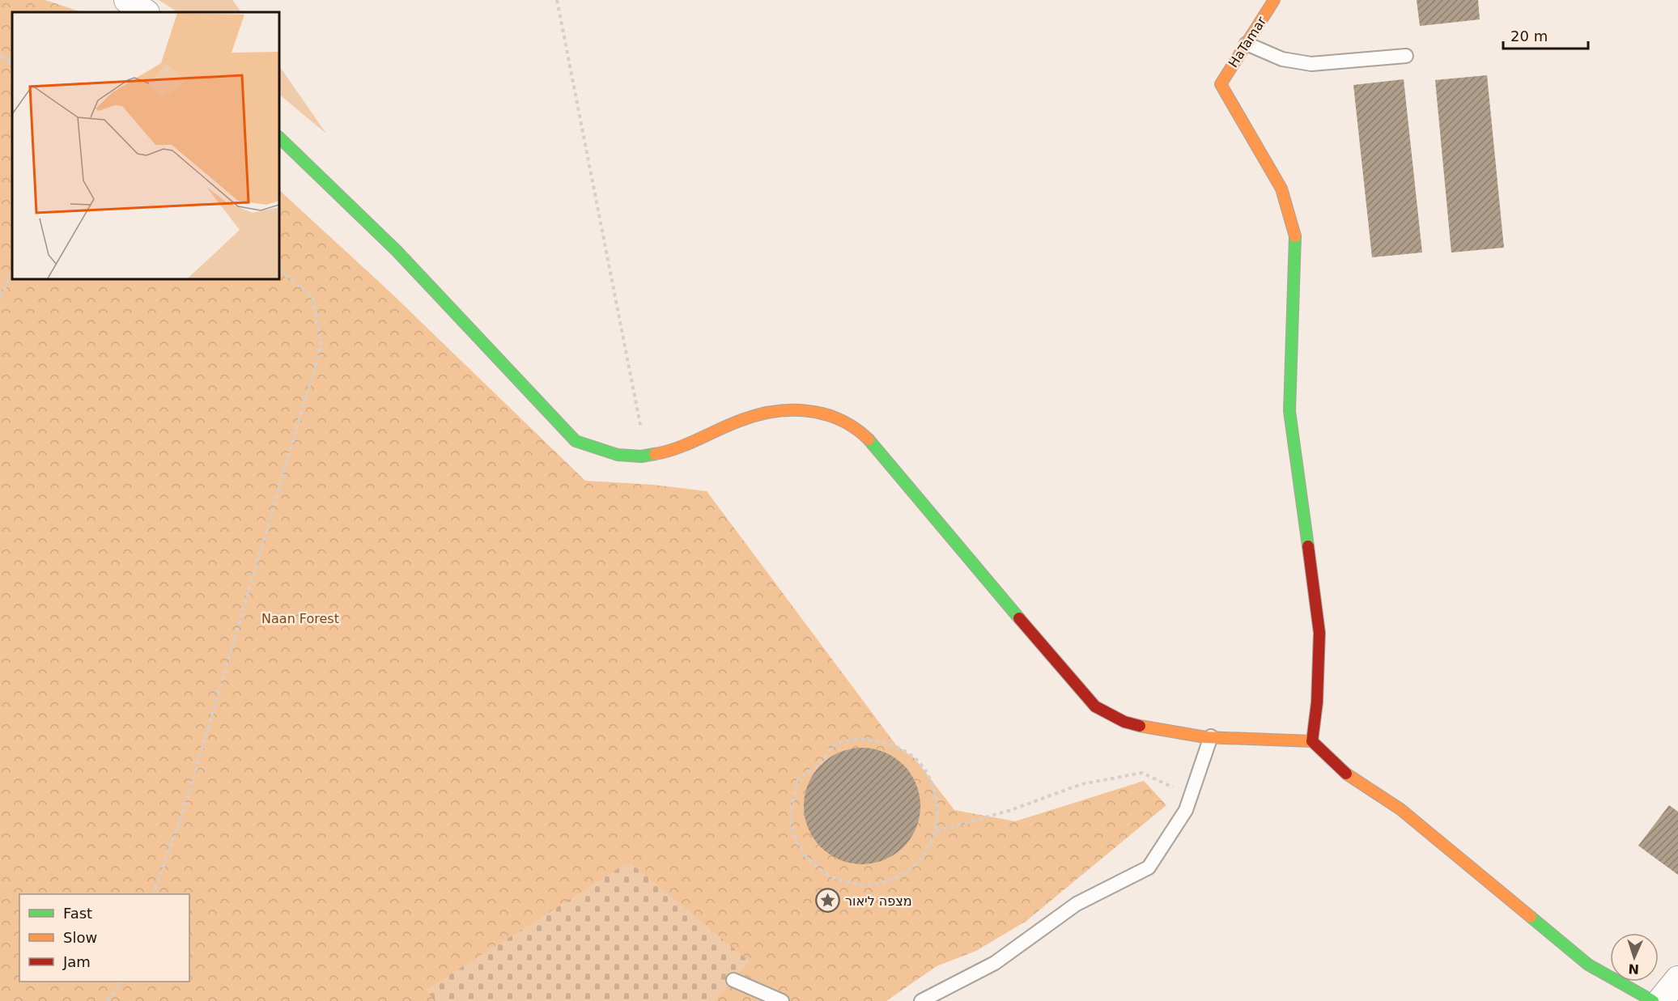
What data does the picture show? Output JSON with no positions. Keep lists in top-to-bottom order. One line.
{"streets":{"street":["HaTamar"]},"parks":["Naan Forest"],"places":{"place":["מצפה ליאור"]},"legend":["Fast","Slow","Jam"],"scale_bar":"20 m","north":"bottom"}
